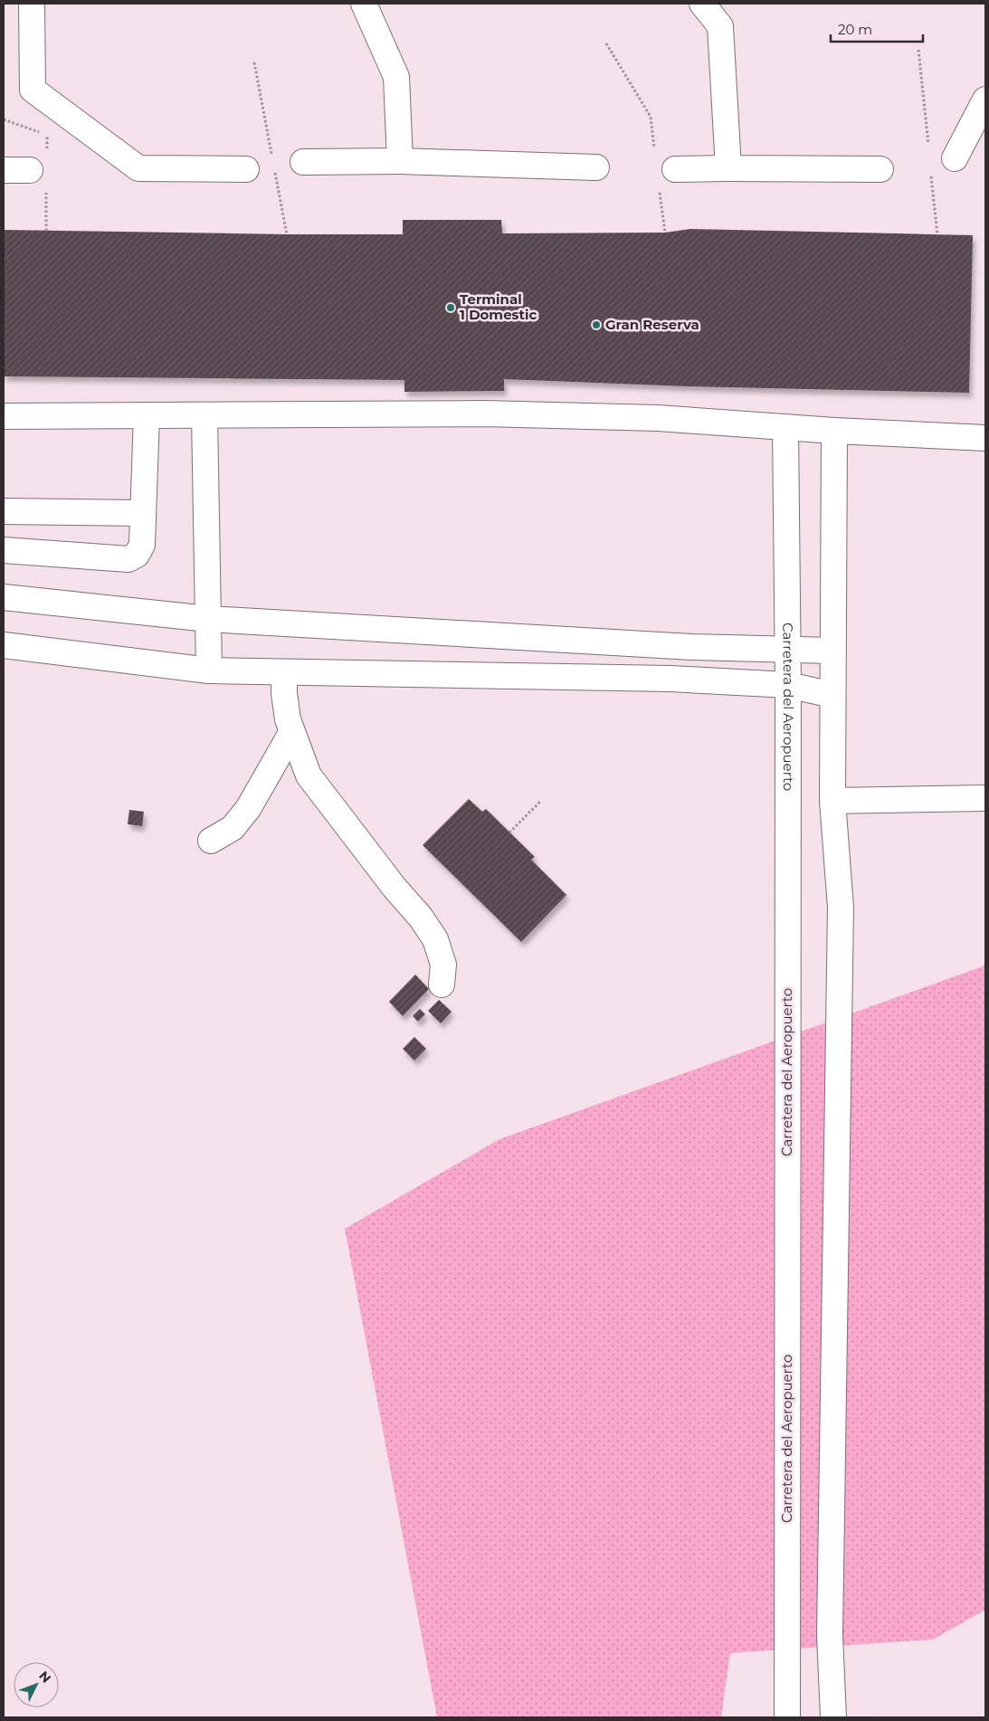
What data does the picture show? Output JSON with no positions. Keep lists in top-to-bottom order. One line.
{"streets":{"street":["Carretera del Aeropuerto"]},"places":["Terminal 1 Domestic","Gran Reserva"],"scale_bar":"20 m","north":"top right"}
